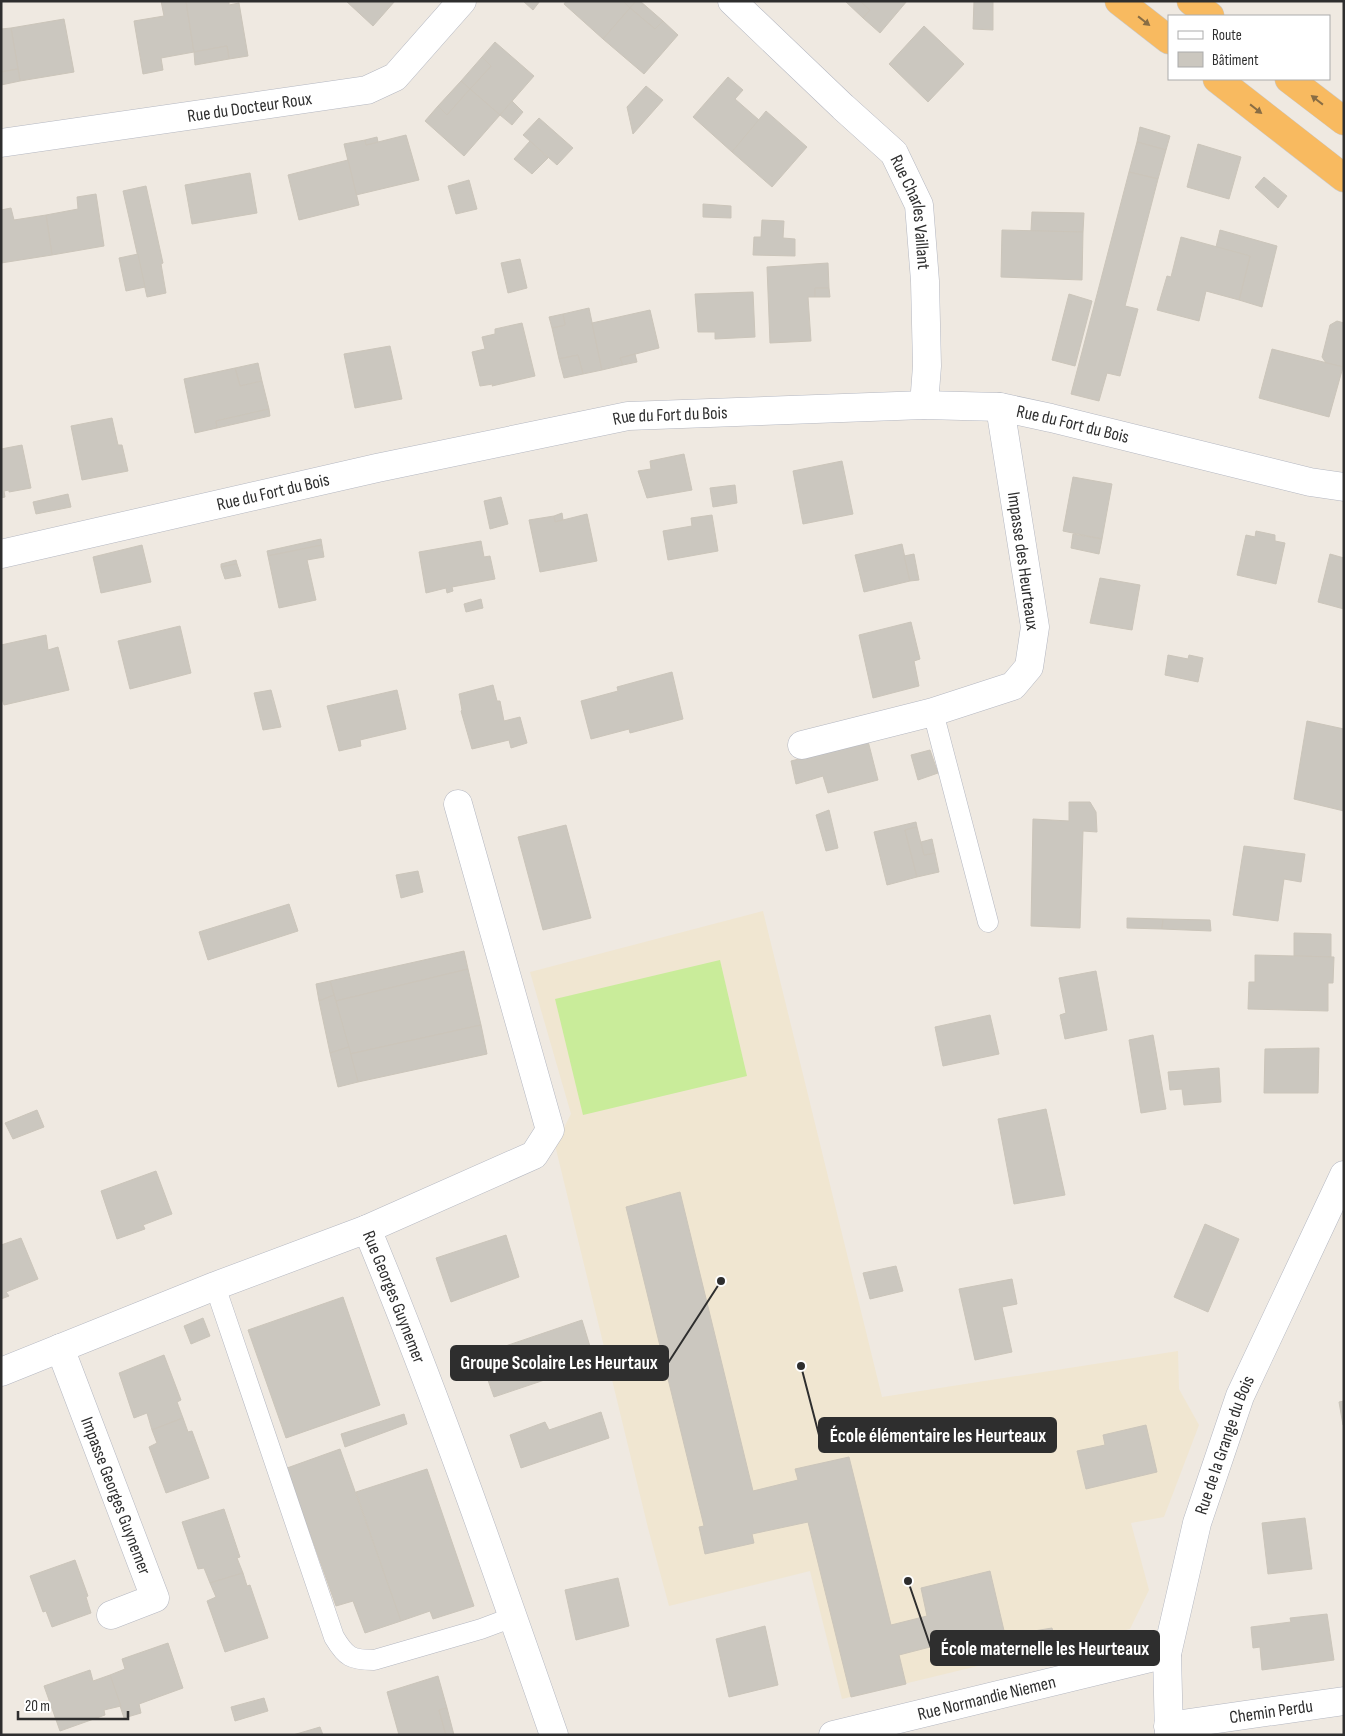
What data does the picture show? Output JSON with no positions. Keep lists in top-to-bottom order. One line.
{"streets":{"street":["Rue du Docteur Roux","Rue Charles Vaillant","Rue du Fort du Bois","Impasse des Heurteaux","Rue Georges Guynemer","Rue de la Grange du Bois","Impasse Georges Guynemer","Rue Normandie Niemen","Chemin Perdu"]},"crossings":[["Rue Charles Vaillant","Rue du Fort du Bois"],["Rue du Fort du Bois","Impasse des Heurteaux"],["Rue Georges Guynemer","Impasse Georges Guynemer"],["Rue de la Grange du Bois","Rue Normandie Niemen"],["Rue de la Grange du Bois","Chemin Perdu"]],"places":["Groupe Scolaire Les Heurtaux","École élémentaire les Heurteaux","École maternelle les Heurteaux"],"legend":["Route","Bâtiment"],"scale_bar":"20 m"}
